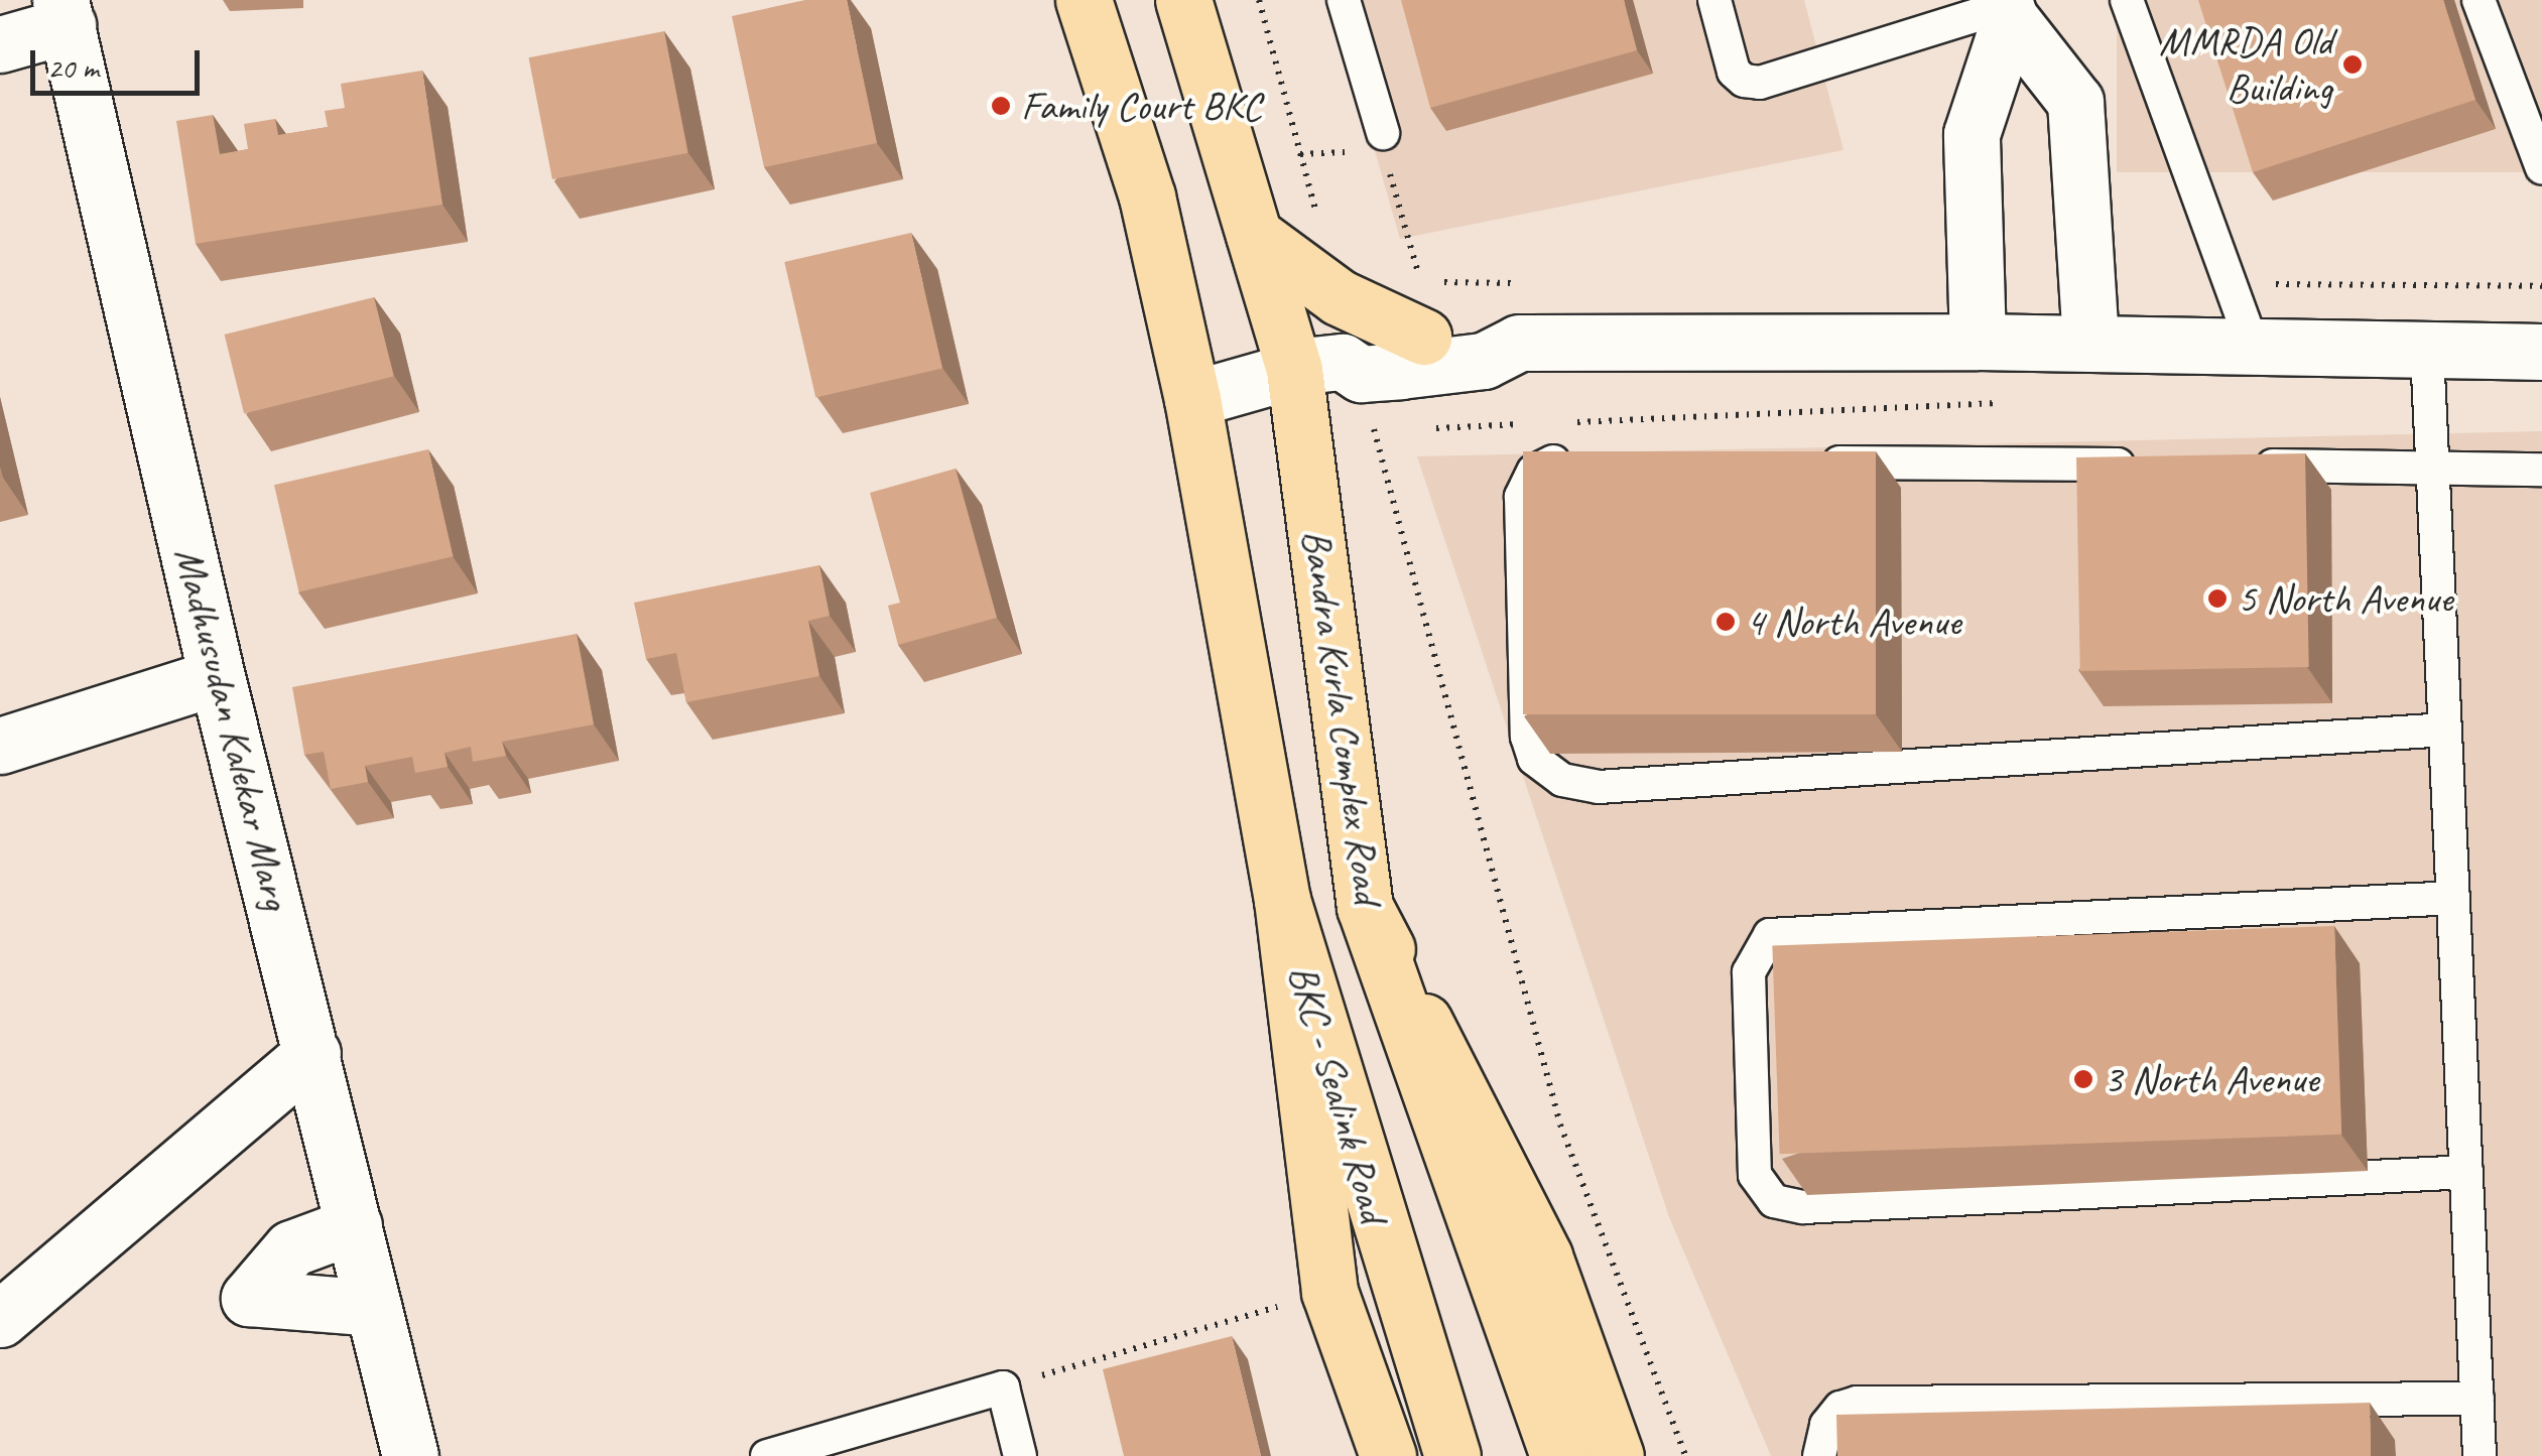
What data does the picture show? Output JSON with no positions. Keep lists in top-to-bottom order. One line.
{"streets":{"main road":["Bandra Kurla Complex Road","BKC - Sealink Road"],"street":["Madhusudan Kalekar Marg"]},"crossings":[["Bandra Kurla Complex Road","BKC - Sealink Road"]],"places":["MMRDA Old Building","Family Court BKC","5 North Avenue","4 North Avenue","3 North Avenue"],"scale_bar":"20 m"}
